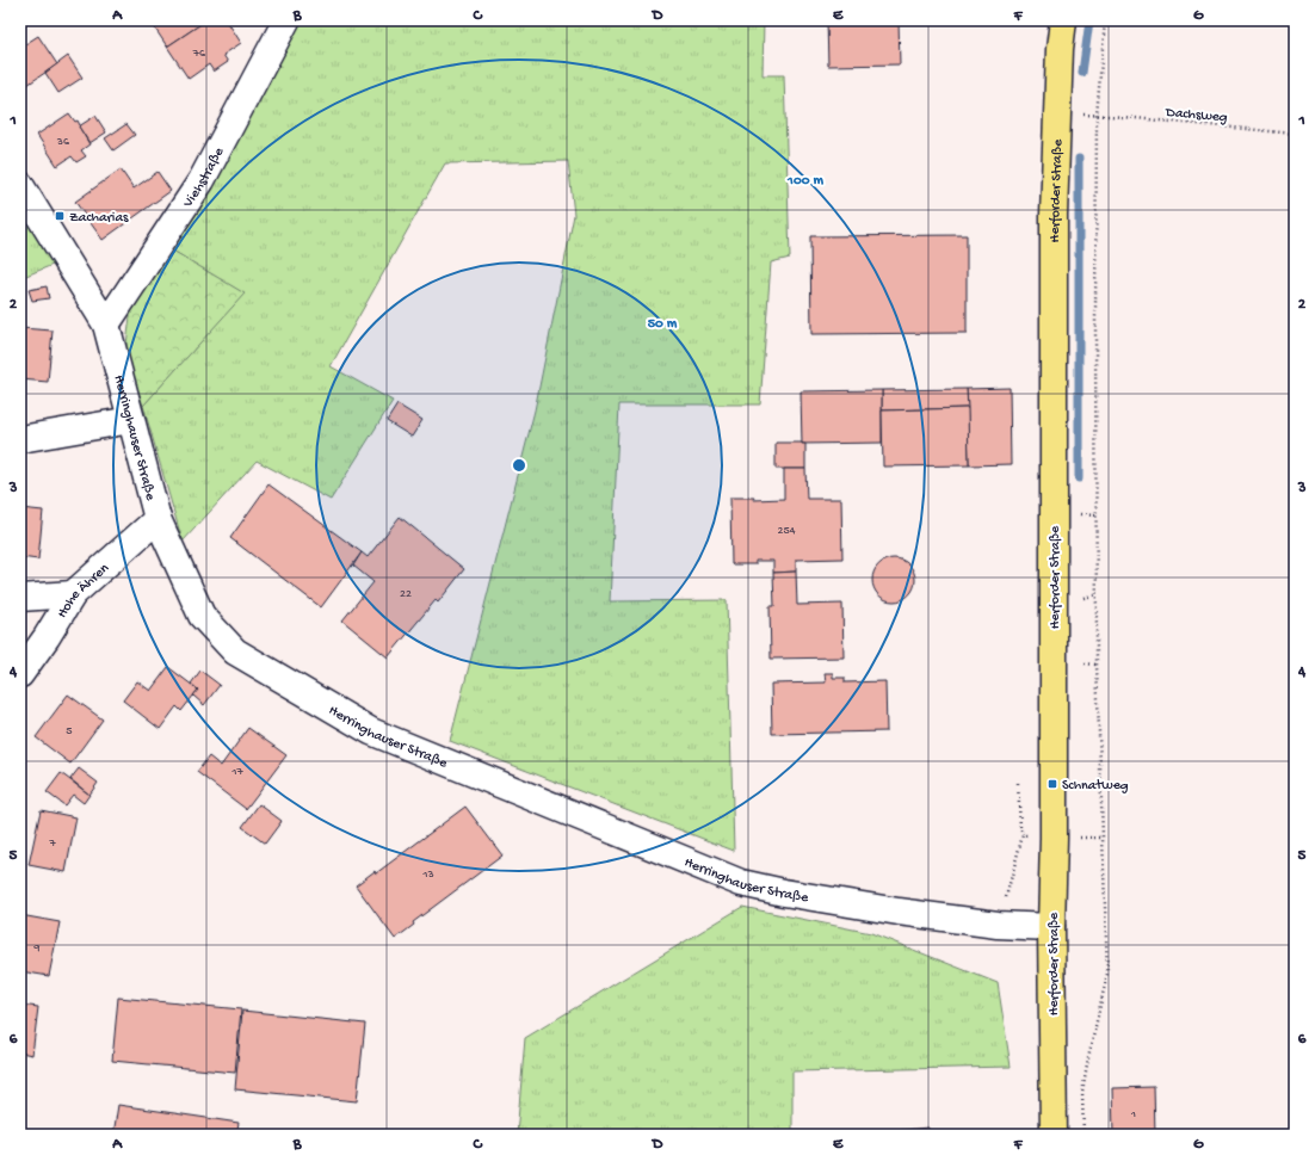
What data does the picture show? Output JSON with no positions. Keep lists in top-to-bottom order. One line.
{"streets":{"main road":["Herforder Straße"],"street":["Viehstraße","Herringhauser Straße","Hohe Ähren"],"path":["Dachsweg"]},"crossings":[["Viehstraße","Herringhauser Straße"],["Herforder Straße","Herringhauser Straße"],["Herringhauser Straße","Hohe Ähren"]],"places":{"transit":["Zacharias","Schnatweg"]},"house_numbers":["76","36","254","22","5","17","7","13","9","1"],"grid":{"columns":["A","B","C","D","E","F","G"],"rows":["1","2","3","4","5","6"]},"rings":["100 m","50 m"]}
